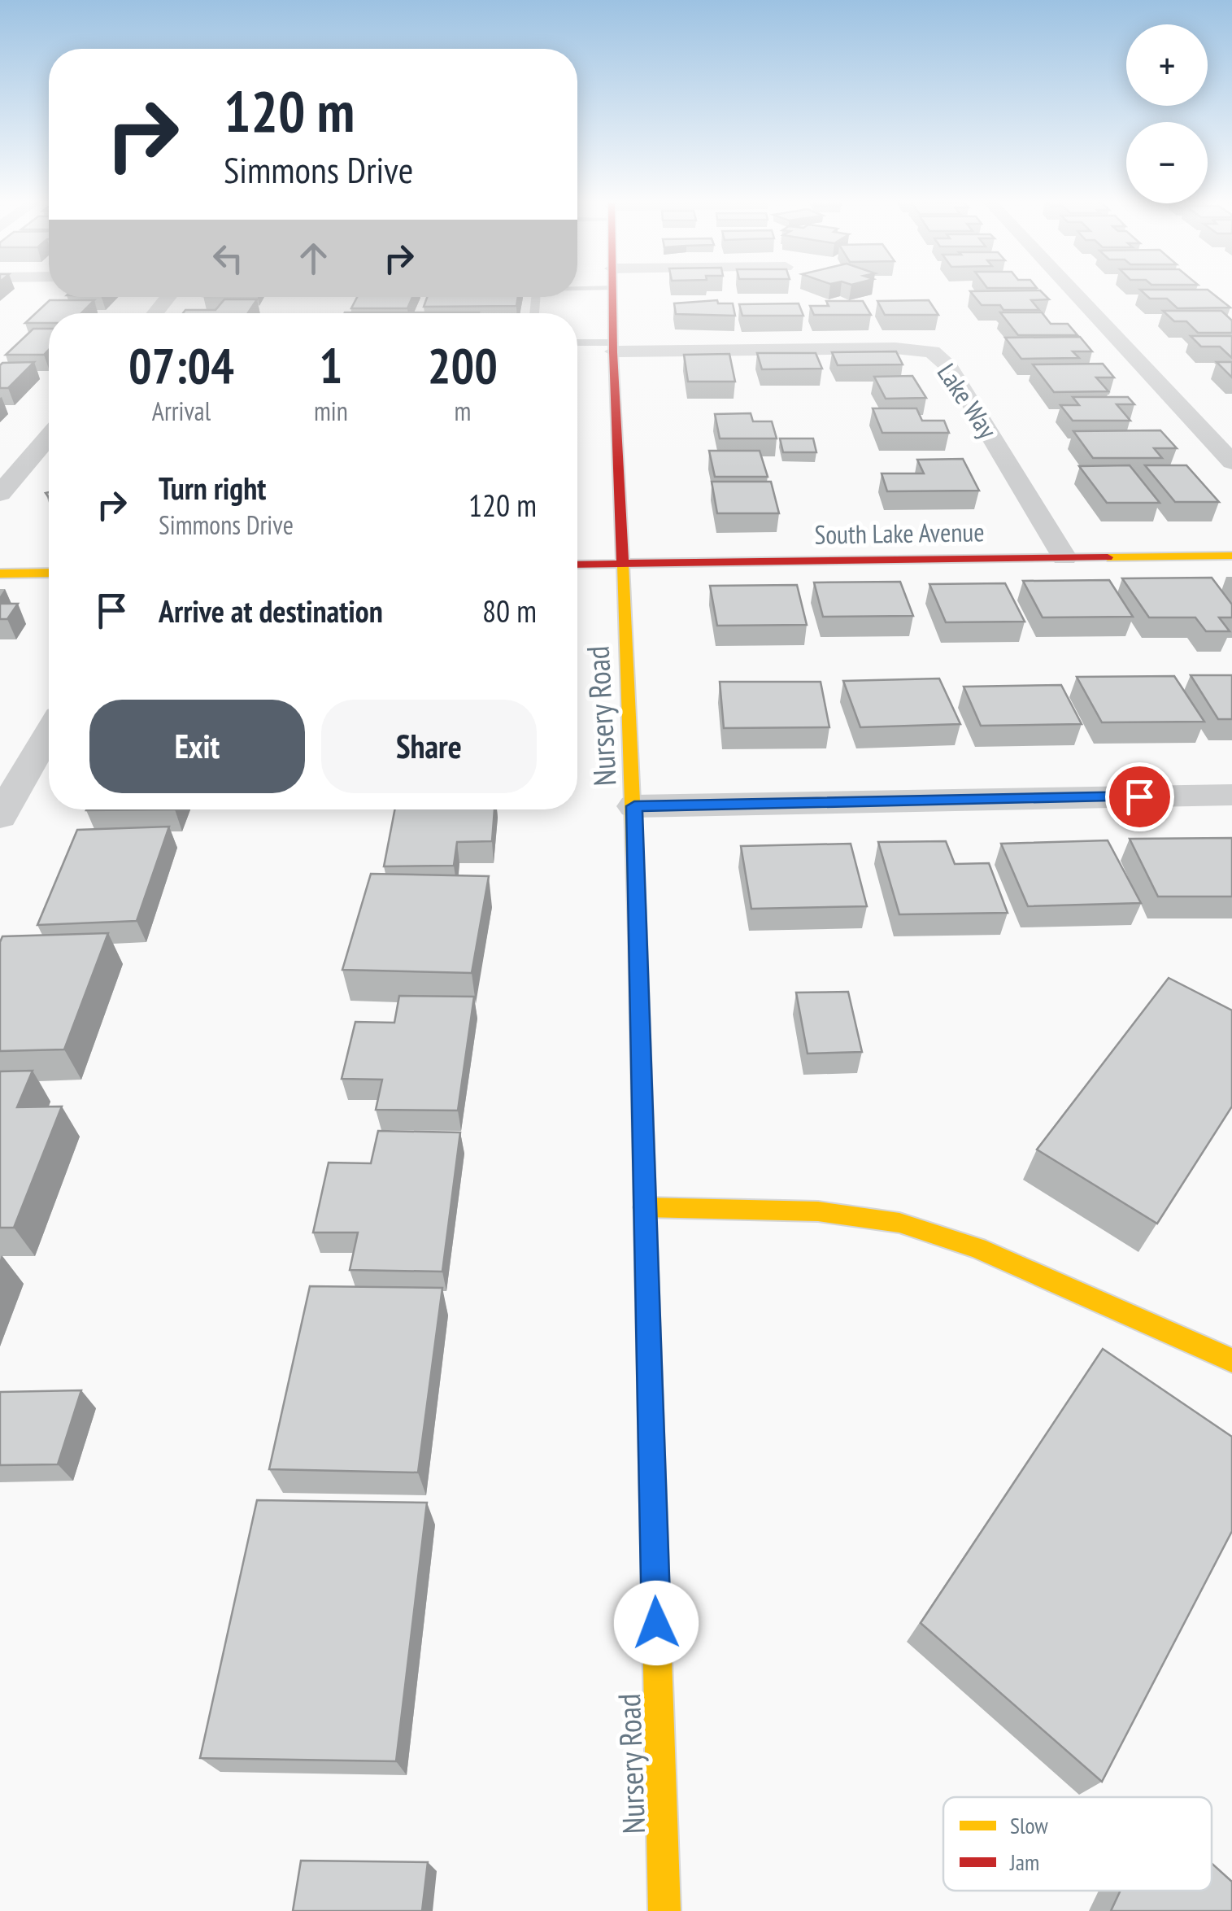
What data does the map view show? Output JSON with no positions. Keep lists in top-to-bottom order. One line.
{"streets":{"street":["Lake Way","South Lake Avenue","Nursery Road"]},"crossings":[["Lake Way","South Lake Avenue"],["Lake Way","Nursery Road"],["South Lake Avenue","Nursery Road"]],"legend":["Slow","Jam"],"page":{"map_buttons":["+","−"],"turn":["120 m","Simmons Drive"],"eta":["07:04","Arrival","1","min","200","m"],"list":[{"name":"Turn right","note":"Simmons Drive","value":"120 m"},{"name":"Arrive at destination","value":"80 m"}],"buttons":["Exit","Share"]}}
